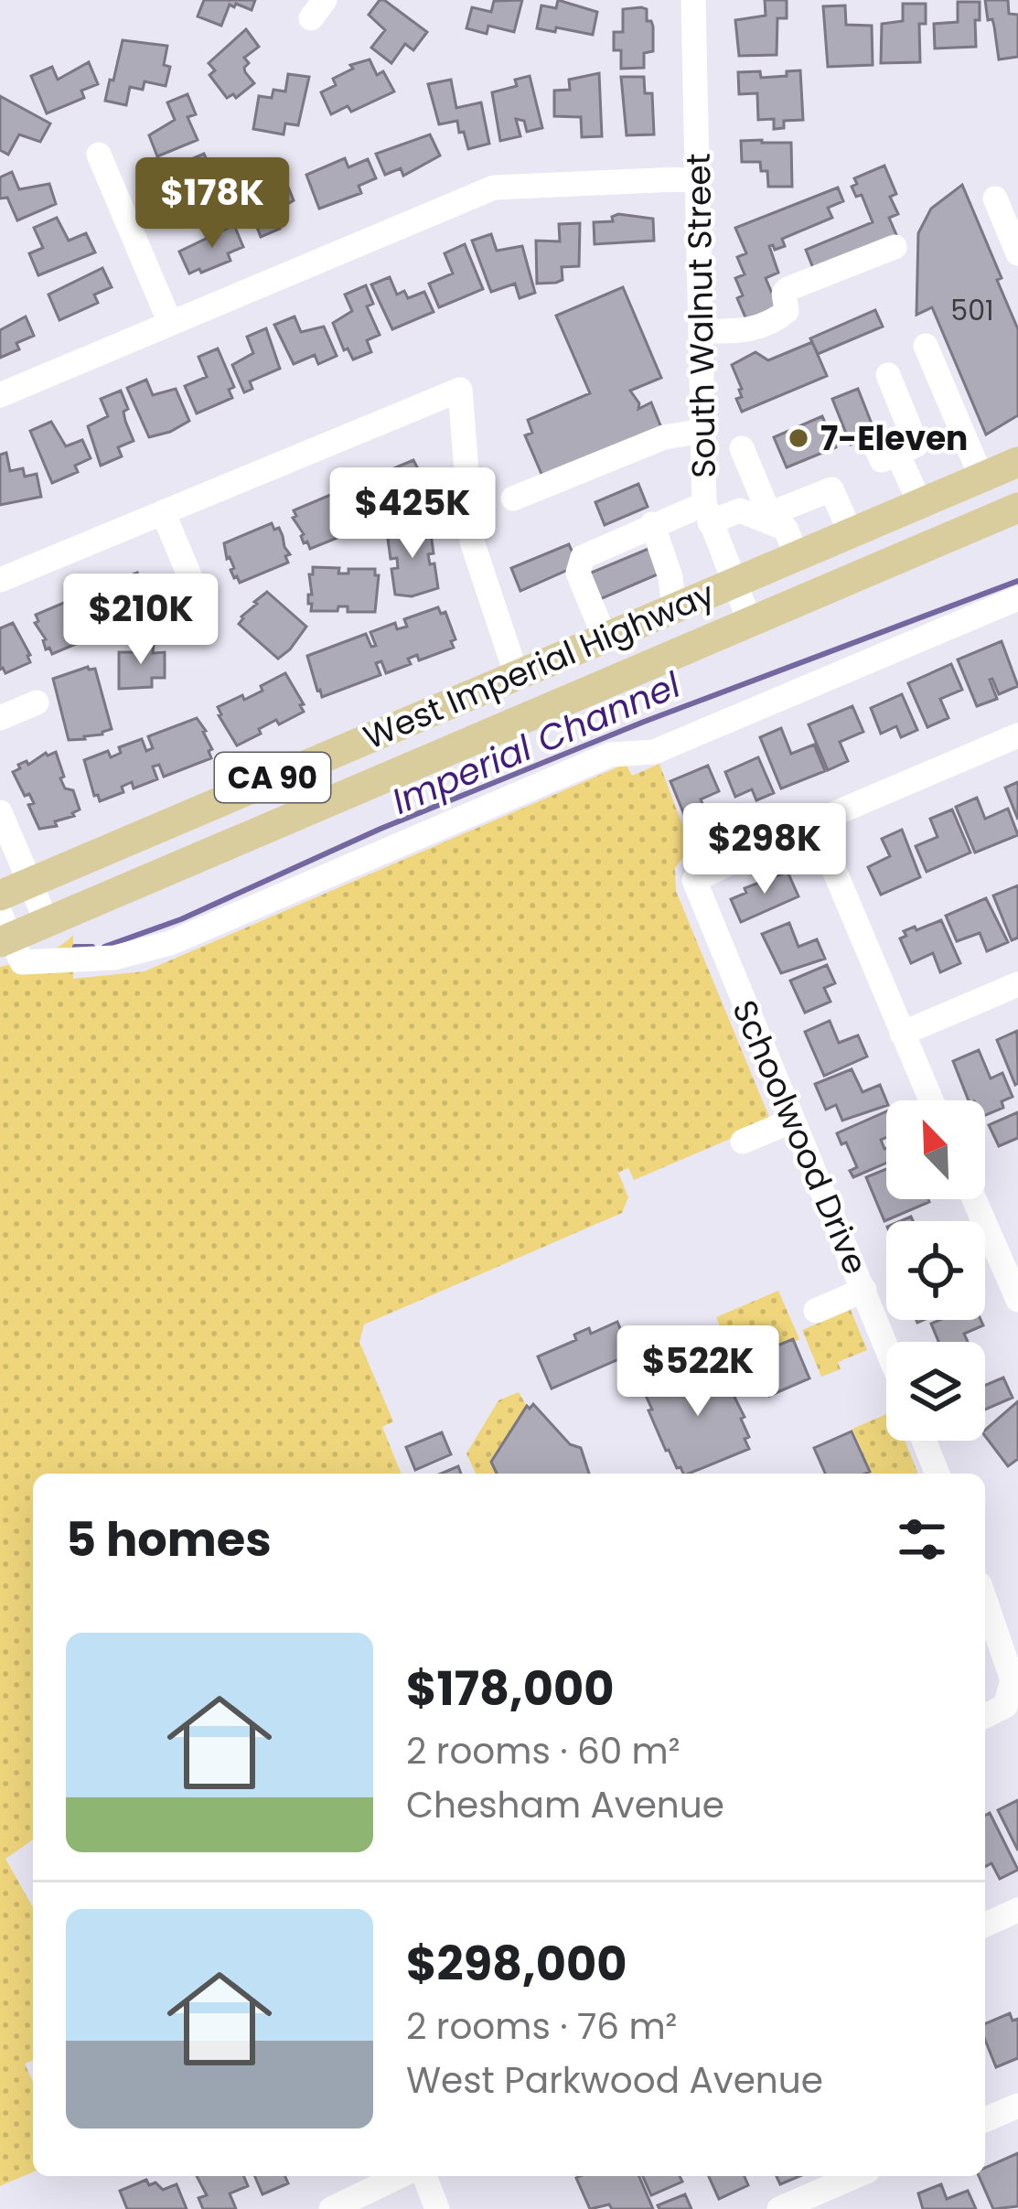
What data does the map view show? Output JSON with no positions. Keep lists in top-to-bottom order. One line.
{"streets":{"main road":["West Imperial Highway","CA 90"],"street":["South Walnut Street","Schoolwood Drive"]},"crossings":[["South Walnut Street","West Imperial Highway"]],"water":["Imperial Channel"],"places":["7-Eleven"],"house_numbers":["501"],"north":"top left","page":{"price":["$178K","$425K","$210K","$298K","$522K"],"heading":"5 homes","list":[{"name":"$178,000","note":"2 rooms · 60 m² · Chesham Avenue"},{"name":"$298,000","note":"2 rooms · 76 m² · West Parkwood Avenue"}]}}
